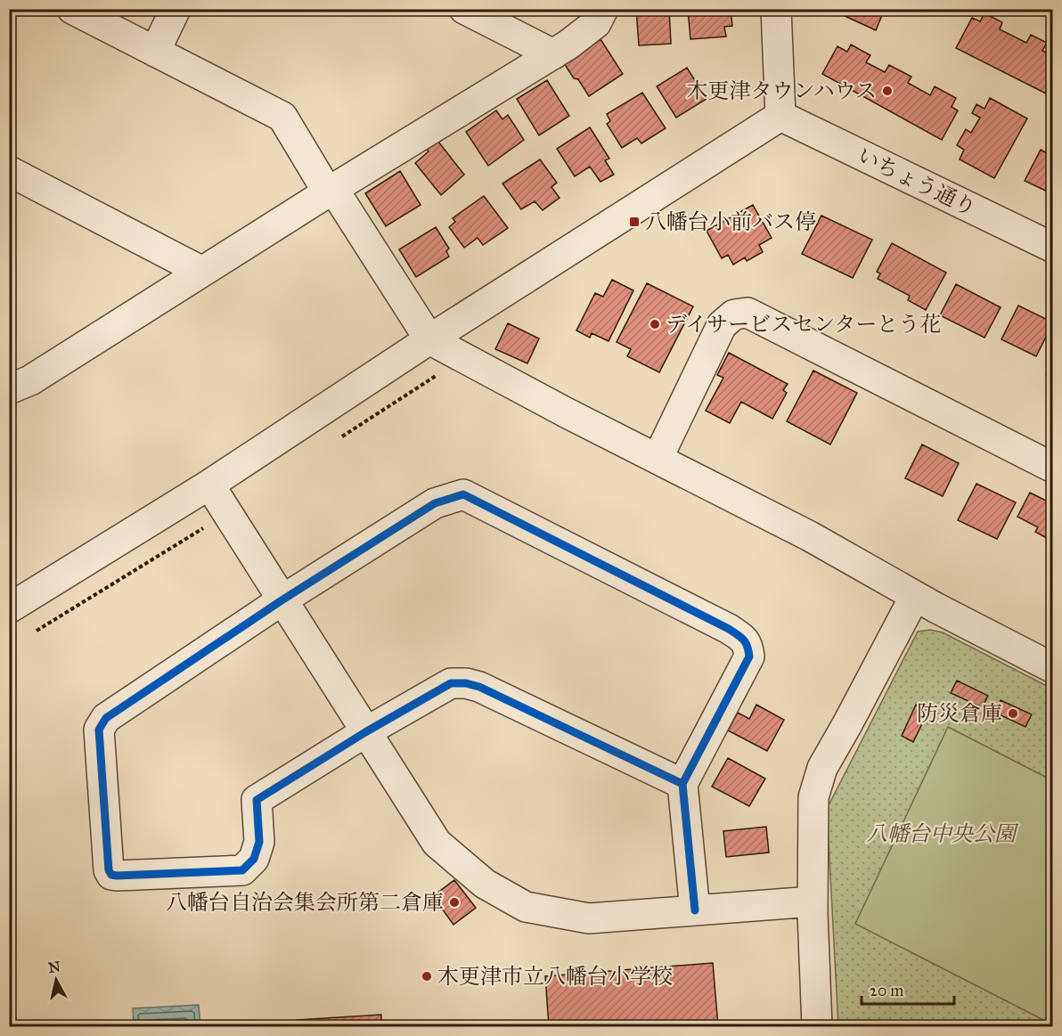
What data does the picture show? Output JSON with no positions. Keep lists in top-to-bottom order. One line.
{"streets":{"street":["いちょう通り"]},"parks":["八幡台中央公園"],"places":{"other":["木更津タウンハウス","デイサービスセンターとう花","防災倉庫","八幡台自治会集会所第二倉庫","木更津市立八幡台小学校"],"transit":["八幡台小前バス停"]},"scale_bar":"20 m","north":"top"}
